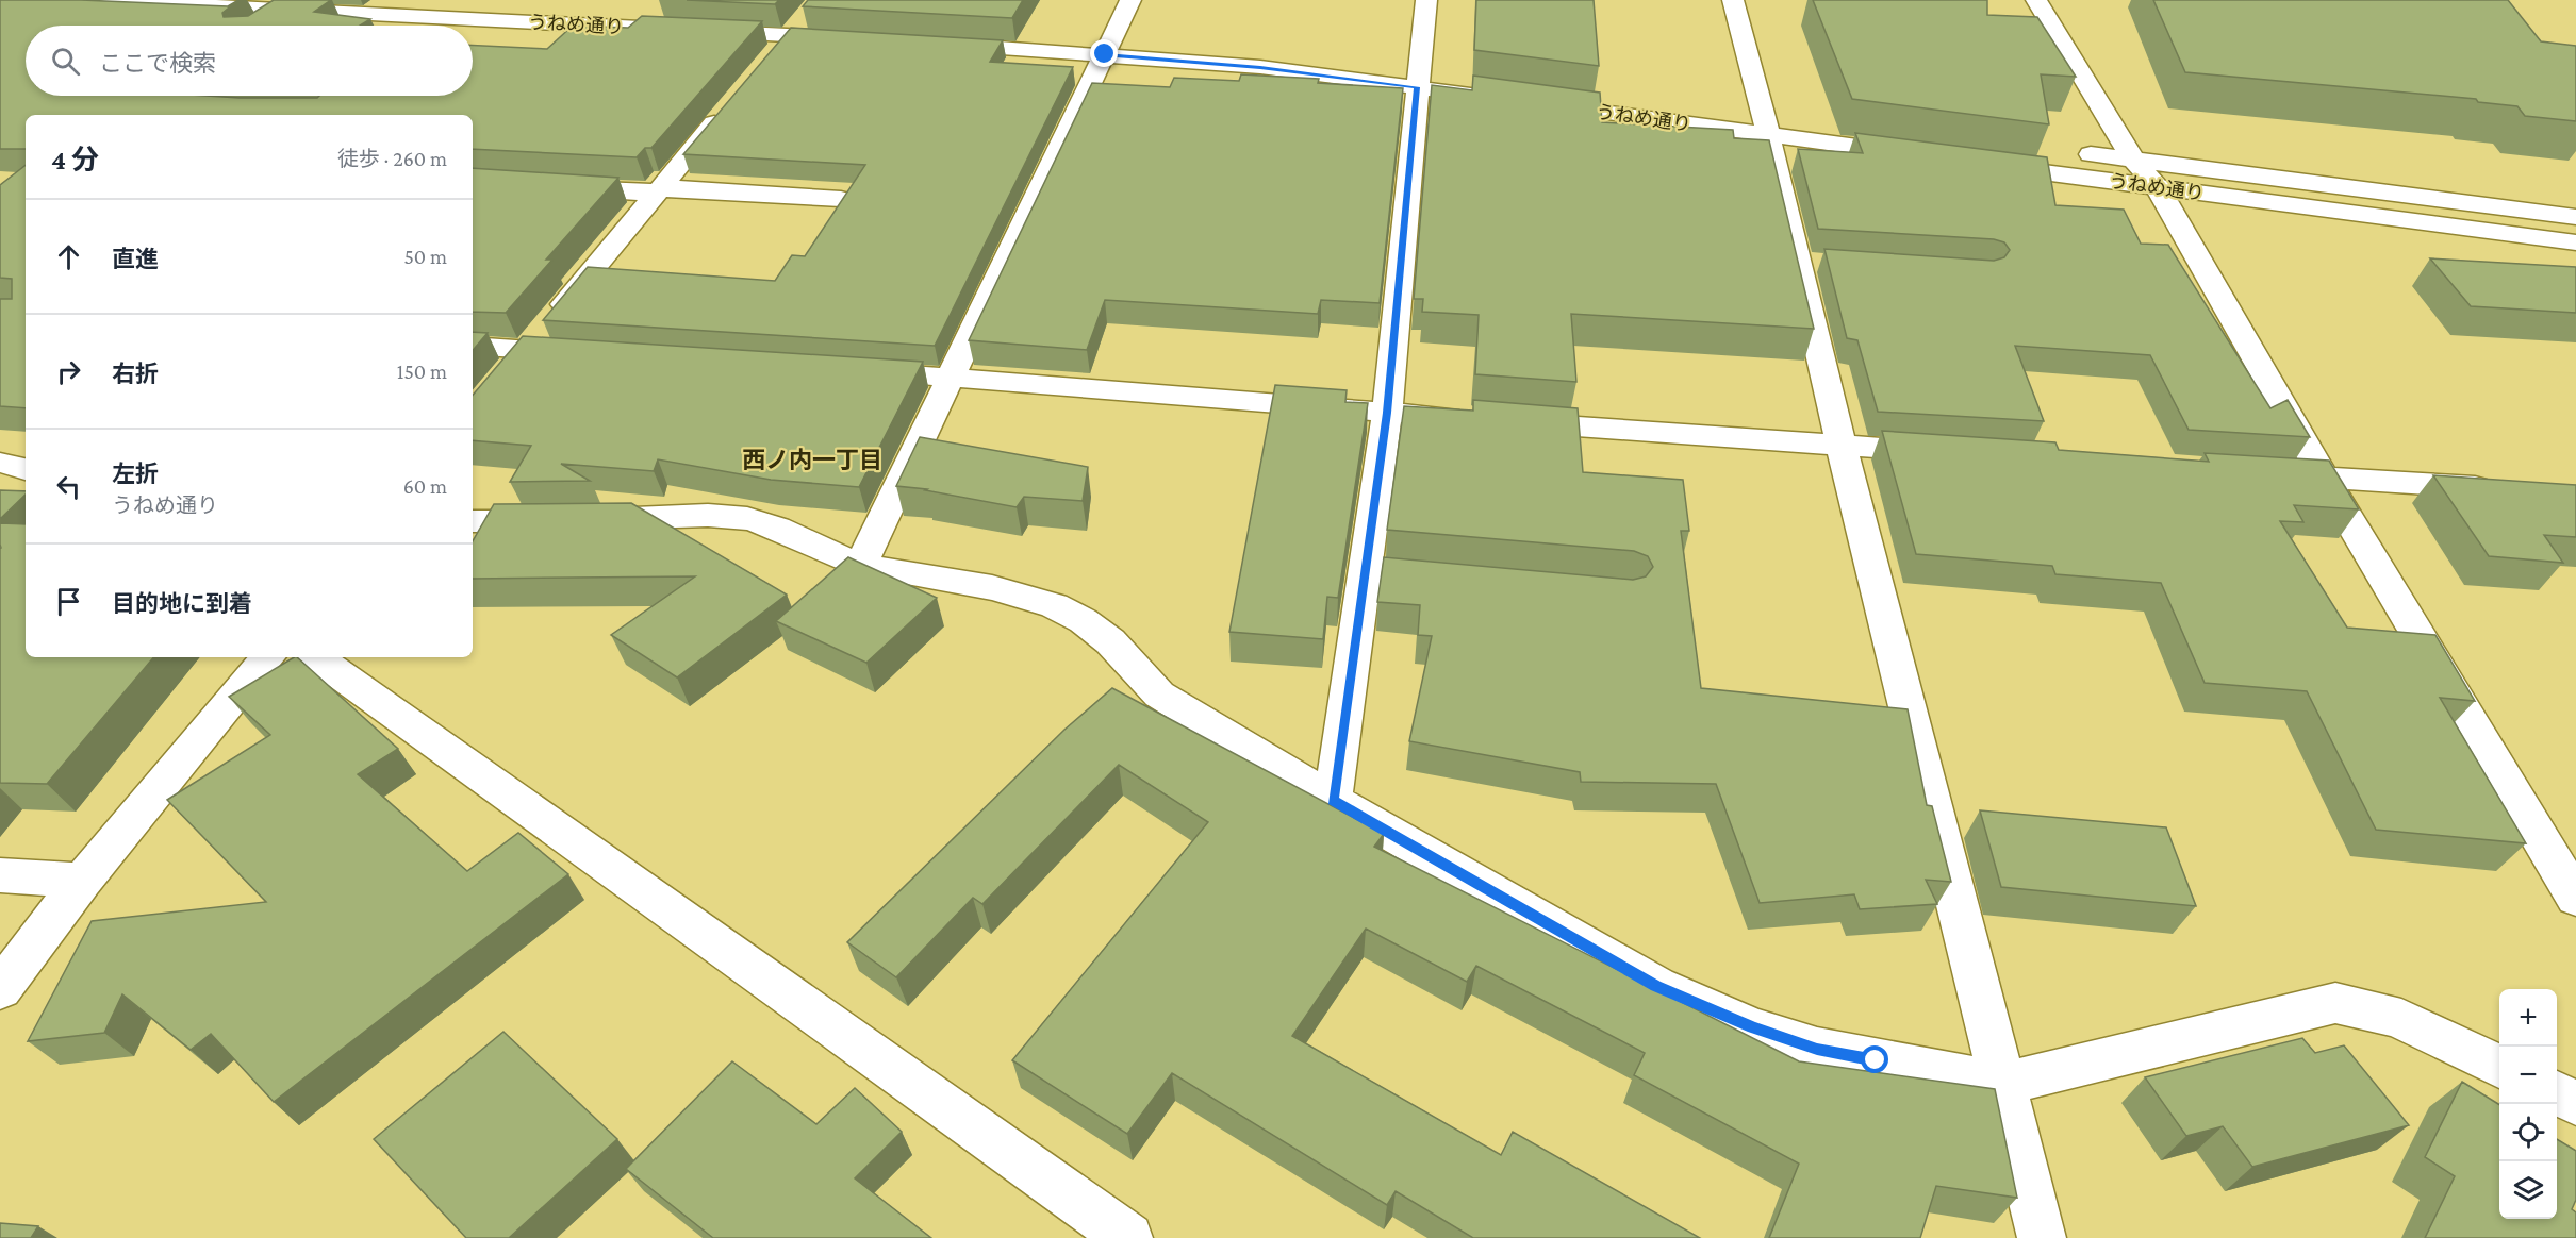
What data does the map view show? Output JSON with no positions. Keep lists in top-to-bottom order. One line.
{"streets":{"street":["うねめ通り"]},"districts":["西ノ内一丁目"],"page":{"search":"ここで検索","heading":["4 分","徒歩 · 260 m"],"list":[["直進","50 m"],["右折","150 m"],["左折","うねめ通り","60 m"],"目的地に到着"],"map_buttons":["+","−"]}}
